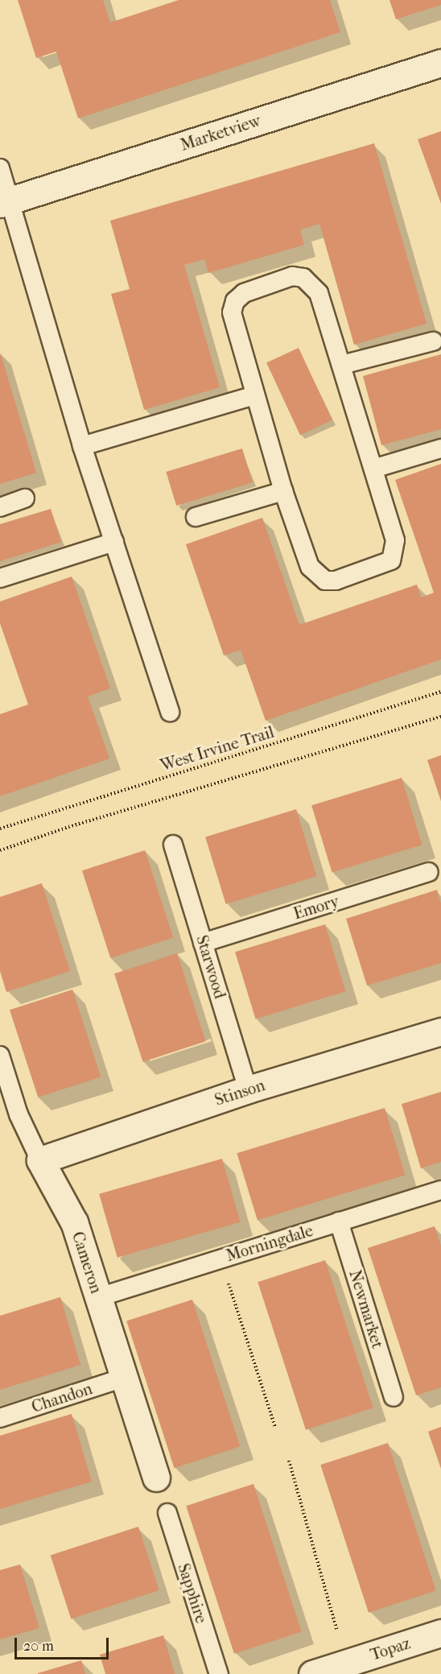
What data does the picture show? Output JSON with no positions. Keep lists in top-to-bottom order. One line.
{"streets":{"street":["Marketview","Stinson","Cameron","Topaz"],"lane":["Emory","Starwood","Morningdale","Newmarket","Chandon","Sapphire"],"path":["West Irvine Trail"]},"crossings":[["Emory","Starwood"],["Starwood","Stinson"],["Stinson","Cameron"],["Morningdale","Cameron"],["Morningdale","Newmarket"],["Cameron","Chandon"]],"scale_bar":"20 m"}
